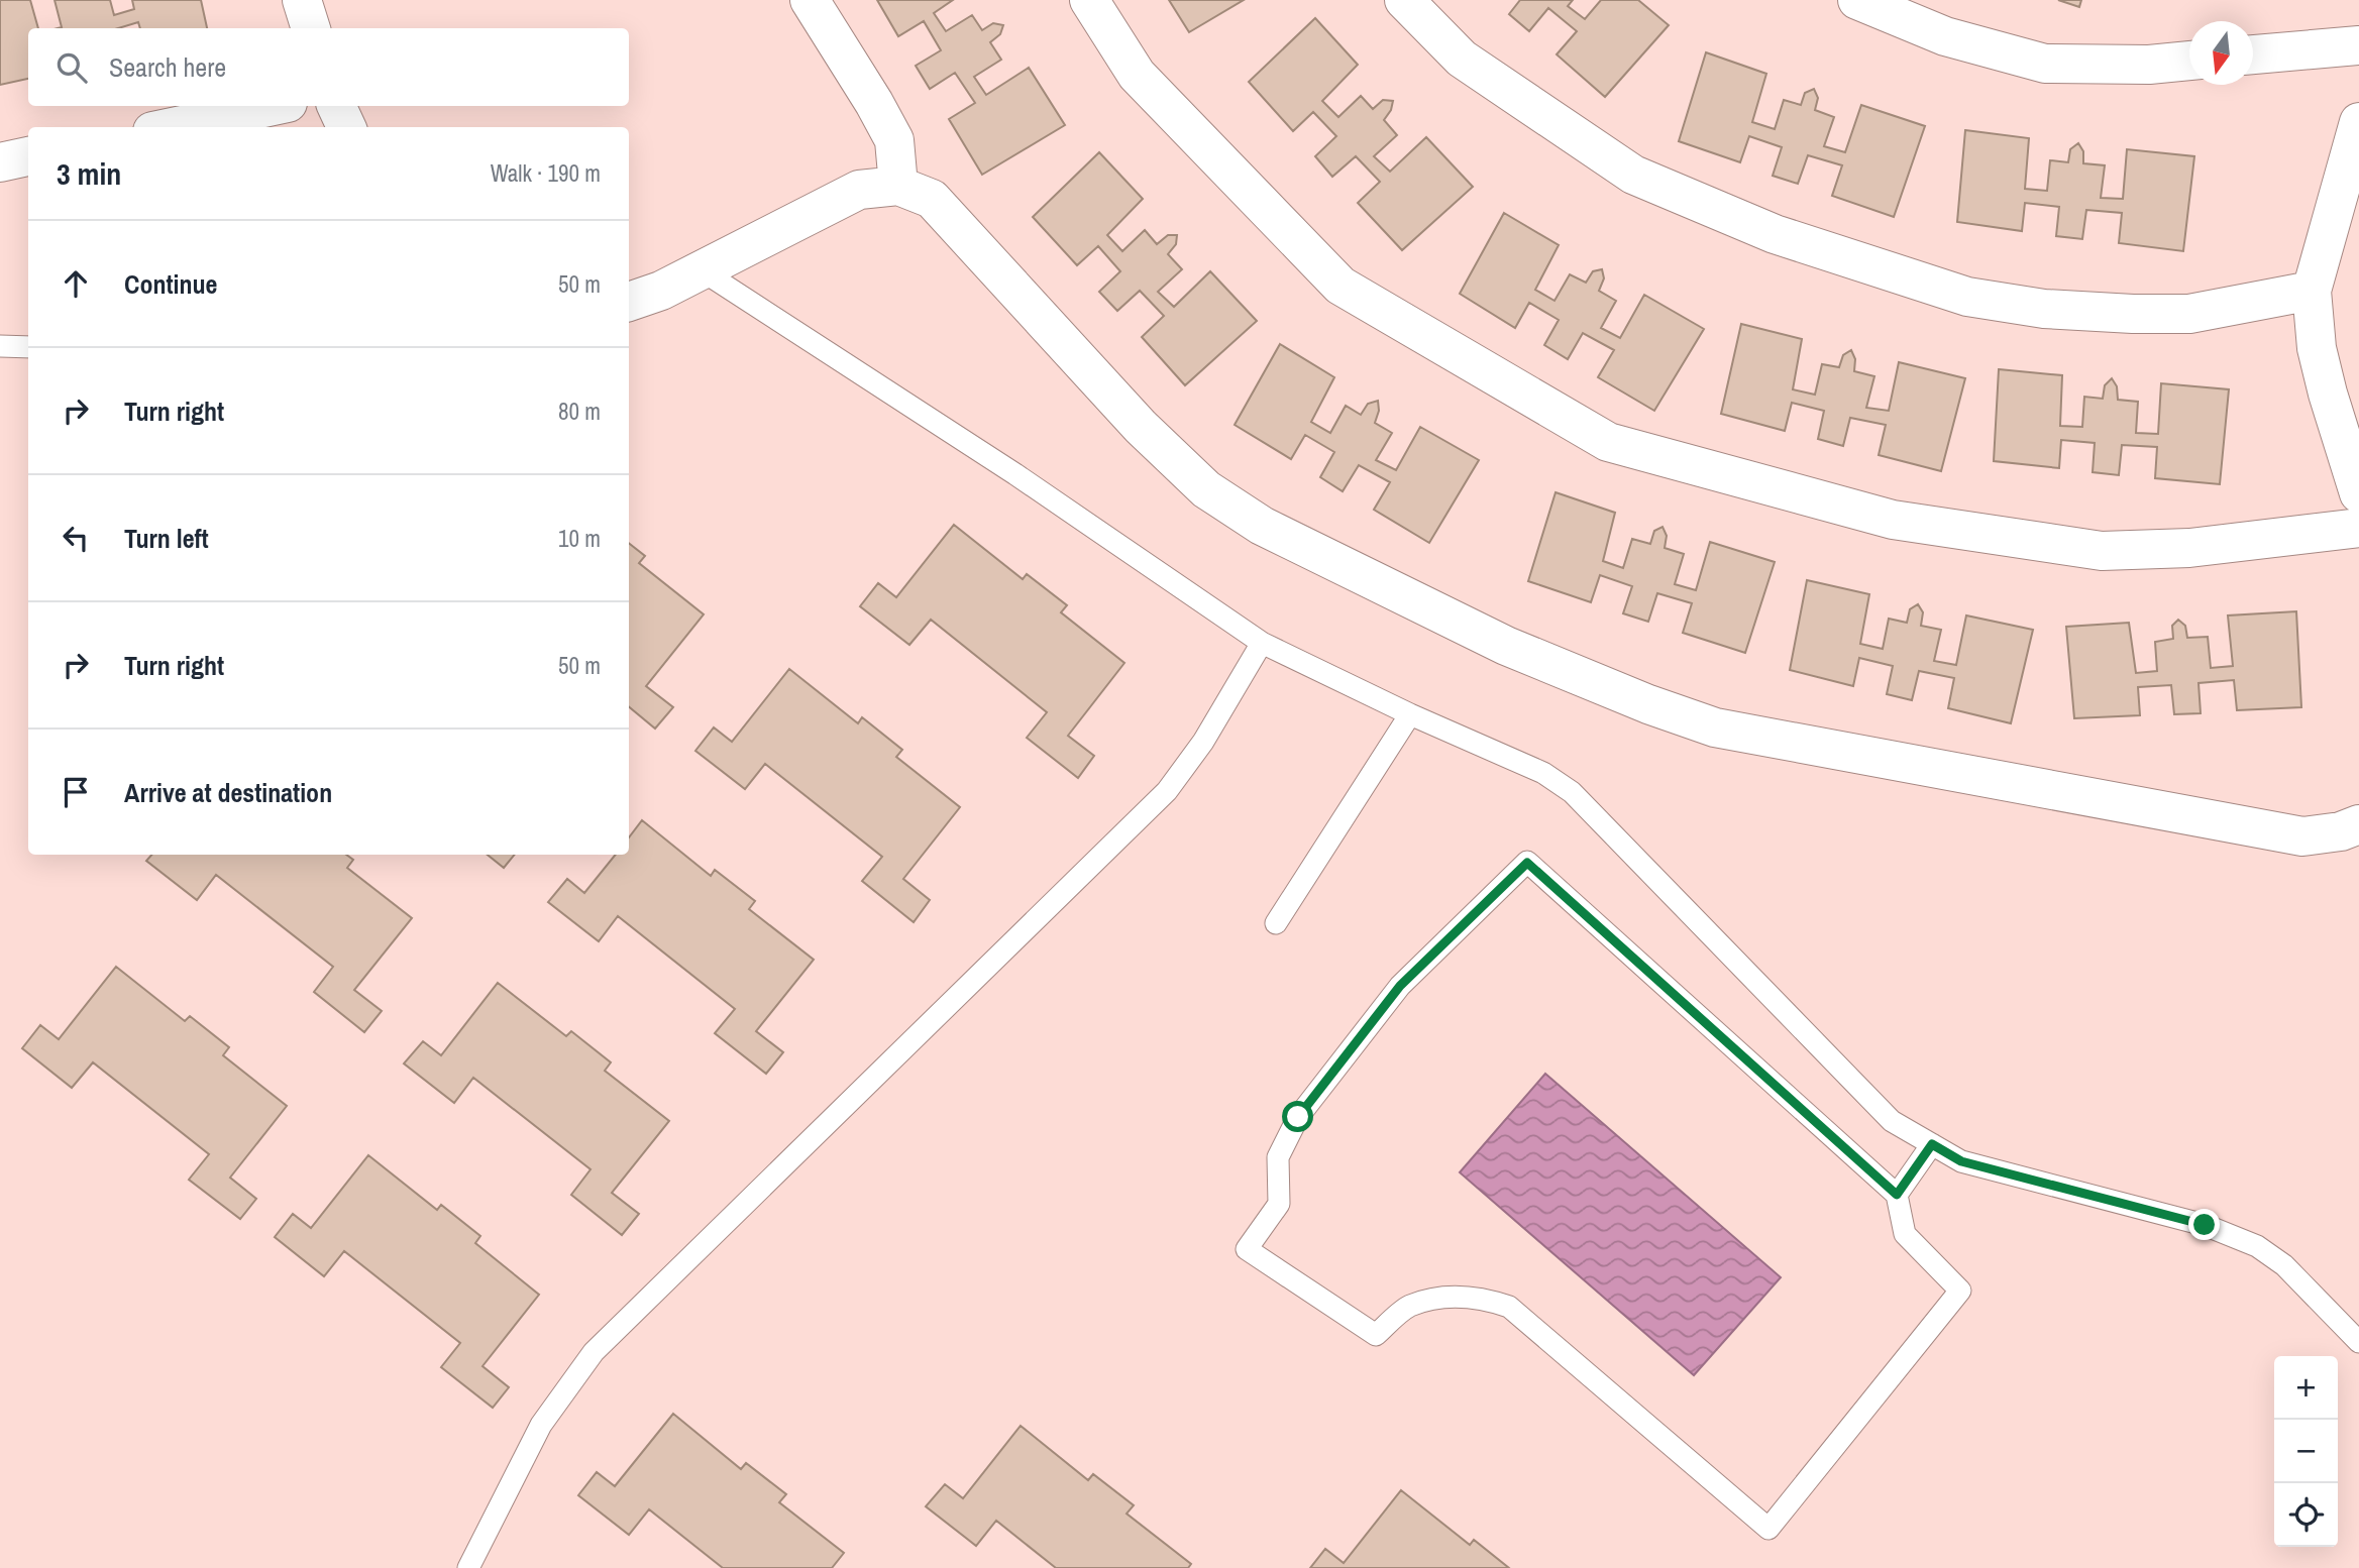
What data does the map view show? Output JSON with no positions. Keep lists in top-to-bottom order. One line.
{"north":"bottom","page":{"search":"Search here","heading":["3 min","Walk · 190 m"],"list":[["Continue","50 m"],["Turn right","80 m"],["Turn left","10 m"],["Turn right","50 m"],"Arrive at destination"],"map_buttons":["+","−"]}}
